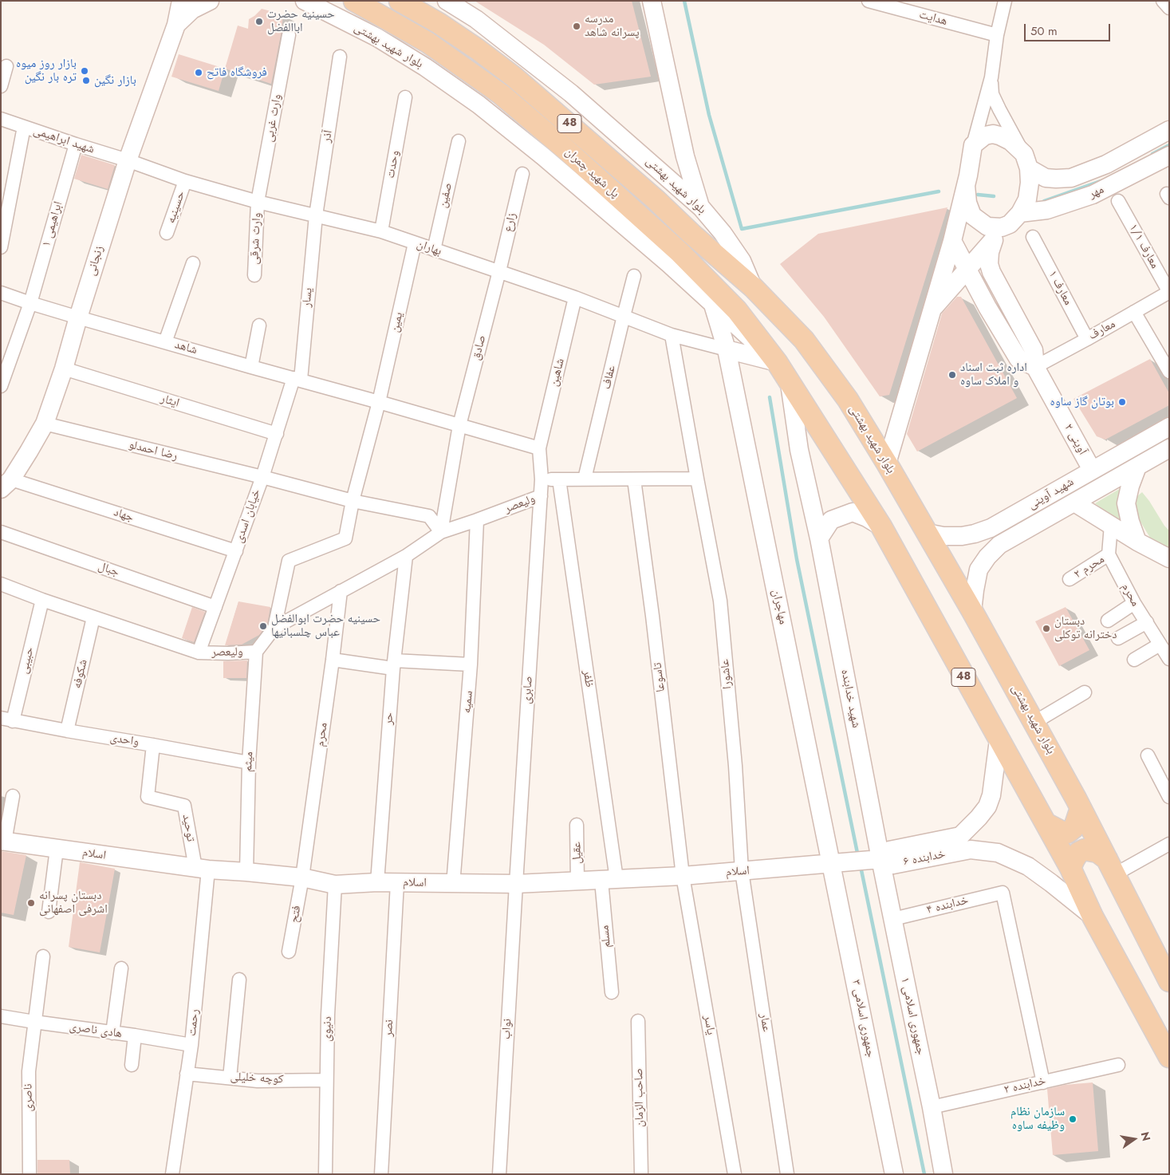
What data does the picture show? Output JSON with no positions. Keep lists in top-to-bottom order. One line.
{"streets":{"main road":["بلوار شهید بهشتی","48","پل شهید چمران"],"street":["هدایت","وارث غربی","آذر","شهید ابراهیمی","وحدت","مهر","صفین","حسینیه","زارع","ابراهیمی ۱","وارث شرقی","معارف ۱/۱","بهاران","زنجانی","معارف ۱","یسار","یمین","معارف","شاهد","صادق","شاهین","عفاف","ایثار","۲ آوینی","رضا احمدلو","شهید آوینی","ولیعصر","جهاد","خیابان اسدی","محرم ۲","جبال","محرم","مهاجران","حبیبی","شکوفه","عاشورا","تاسوعا","ظفر","صابری","شهید خدابنده","سمیه","حر","واحدی","میثم","توحید","عقیل","اسلام","خدابنده ۶","خدابنده ۴","فتح","مسلم","جمهوری اسلامی ۱","جمهوری اسلامی ۳","رحمت","عمار","یاسر","نصر","دنیوی","نواب","هادی ناصری","کوچه خلیلی","خدابنده ۲","ناصری","صاحب الزمان"]},"crossings":[["بلوار شهید بهشتی","پل شهید چمران"],["بلوار شهید بهشتی","شهید آوینی"],["بلوار شهید بهشتی","مهاجران"],["بلوار شهید بهشتی","شهید خدابنده"],["بلوار شهید بهشتی","خدابنده ۶"],["وارث غربی","وارث شرقی"],["وارث غربی","بهاران"],["آذر","بهاران"],["آذر","یسار"],["شهید ابراهیمی","ابراهیمی ۱"],["شهید ابراهیمی","بهاران"],["شهید ابراهیمی","زنجانی"],["وحدت","بهاران"],["صفین","بهاران"],["حسینیه","بهاران"],["زارع","بهاران"],["زارع","صادق"],["ابراهیمی ۱","شاهد"],["وارث شرقی","بهاران"],["معارف ۱/۱","معارف"],["بهاران","زنجانی"],["بهاران","یسار"],["بهاران","یمین"],["بهاران","صادق"],["بهاران","شاهین"],["بهاران","عفاف"],["بهاران","مهاجران"],["بهاران","عاشورا"],["زنجانی","شاهد"],["زنجانی","ایثار"],["زنجانی","رضا احمدلو"],["زنجانی","جهاد"],["معارف ۱","معارف"],["یسار","شاهد"],["یسار","خیابان اسدی"],["یمین","شاهد"],["یمین","رضا احمدلو"],["یمین","ولیعصر"],["معارف","۲ آوینی"],["شاهد","صادق"],["شاهد","شاهین"],["شاهد","خیابان اسدی"],["صادق","رضا احمدلو"],["صادق","ولیعصر"],["شاهین","صابری"],["ایثار","خیابان اسدی"],["۲ آوینی","شهید آوینی"],["رضا احمدلو","ولیعصر"],["رضا احمدلو","خیابان اسدی"],["ولیعصر","خیابان اسدی"],["ولیعصر","محرم"],["ولیعصر","حبیبی"],["ولیعصر","شکوفه"],["ولیعصر","صابری"],["ولیعصر","سمیه"],["ولیعصر","حر"],["ولیعصر","میثم"],["جهاد","خیابان اسدی"],["خیابان اسدی","جبال"],["محرم ۲","محرم"],["محرم","اسلام"],["محرم","فتح"],["مهاجران","اسلام"],["مهاجران","جمهوری اسلامی ۳"],["حبیبی","واحدی"],["شکوفه","واحدی"],["عاشورا","اسلام"],["عاشورا","عمار"],["تاسوعا","اسلام"],["تاسوعا","یاسر"],["ظفر","اسلام"],["ظفر","مسلم"],["صابری","اسلام"],["صابری","نواب"],["شهید خدابنده","اسلام"],["شهید خدابنده","خدابنده ۶"],["شهید خدابنده","جمهوری اسلامی ۱"],["سمیه","اسلام"],["حر","اسلام"],["واحدی","میثم"],["واحدی","توحید"],["میثم","اسلام"],["توحید","اسلام"],["توحید","رحمت"],["عقیل","اسلام"],["اسلام","خدابنده ۶"],["اسلام","فتح"],["اسلام","مسلم"],["اسلام","جمهوری اسلامی ۱"],["اسلام","جمهوری اسلامی ۳"],["اسلام","رحمت"],["اسلام","عمار"],["اسلام","یاسر"],["اسلام","نصر"],["اسلام","دنیوی"],["اسلام","نواب"],["خدابنده ۶","جمهوری اسلامی ۱"],["خدابنده ۴","جمهوری اسلامی ۱"],["خدابنده ۴","خدابنده ۲"],["جمهوری اسلامی ۱","خدابنده ۲"],["رحمت","هادی ناصری"],["رحمت","کوچه خلیلی"],["دنیوی","کوچه خلیلی"],["هادی ناصری","ناصری"]],"places":["حسینیه حضرت اباالفضل","مدرسه پسرانه شاهد","بازار روز میوه تره بار نگین","فروشگاه فاتح","بازار نگین","اداره ثبت اسناد و املاک ساوه","بوتان گاز ساوه","حسینیه حضرت ابوالفضل عباس چلسبانیها","دبستان دخترانه توکلی","دبستان پسرانه اشرفی اصفهانی","سازمان نظام وظیفه ساوه"],"scale_bar":"50 m","north":"right"}
